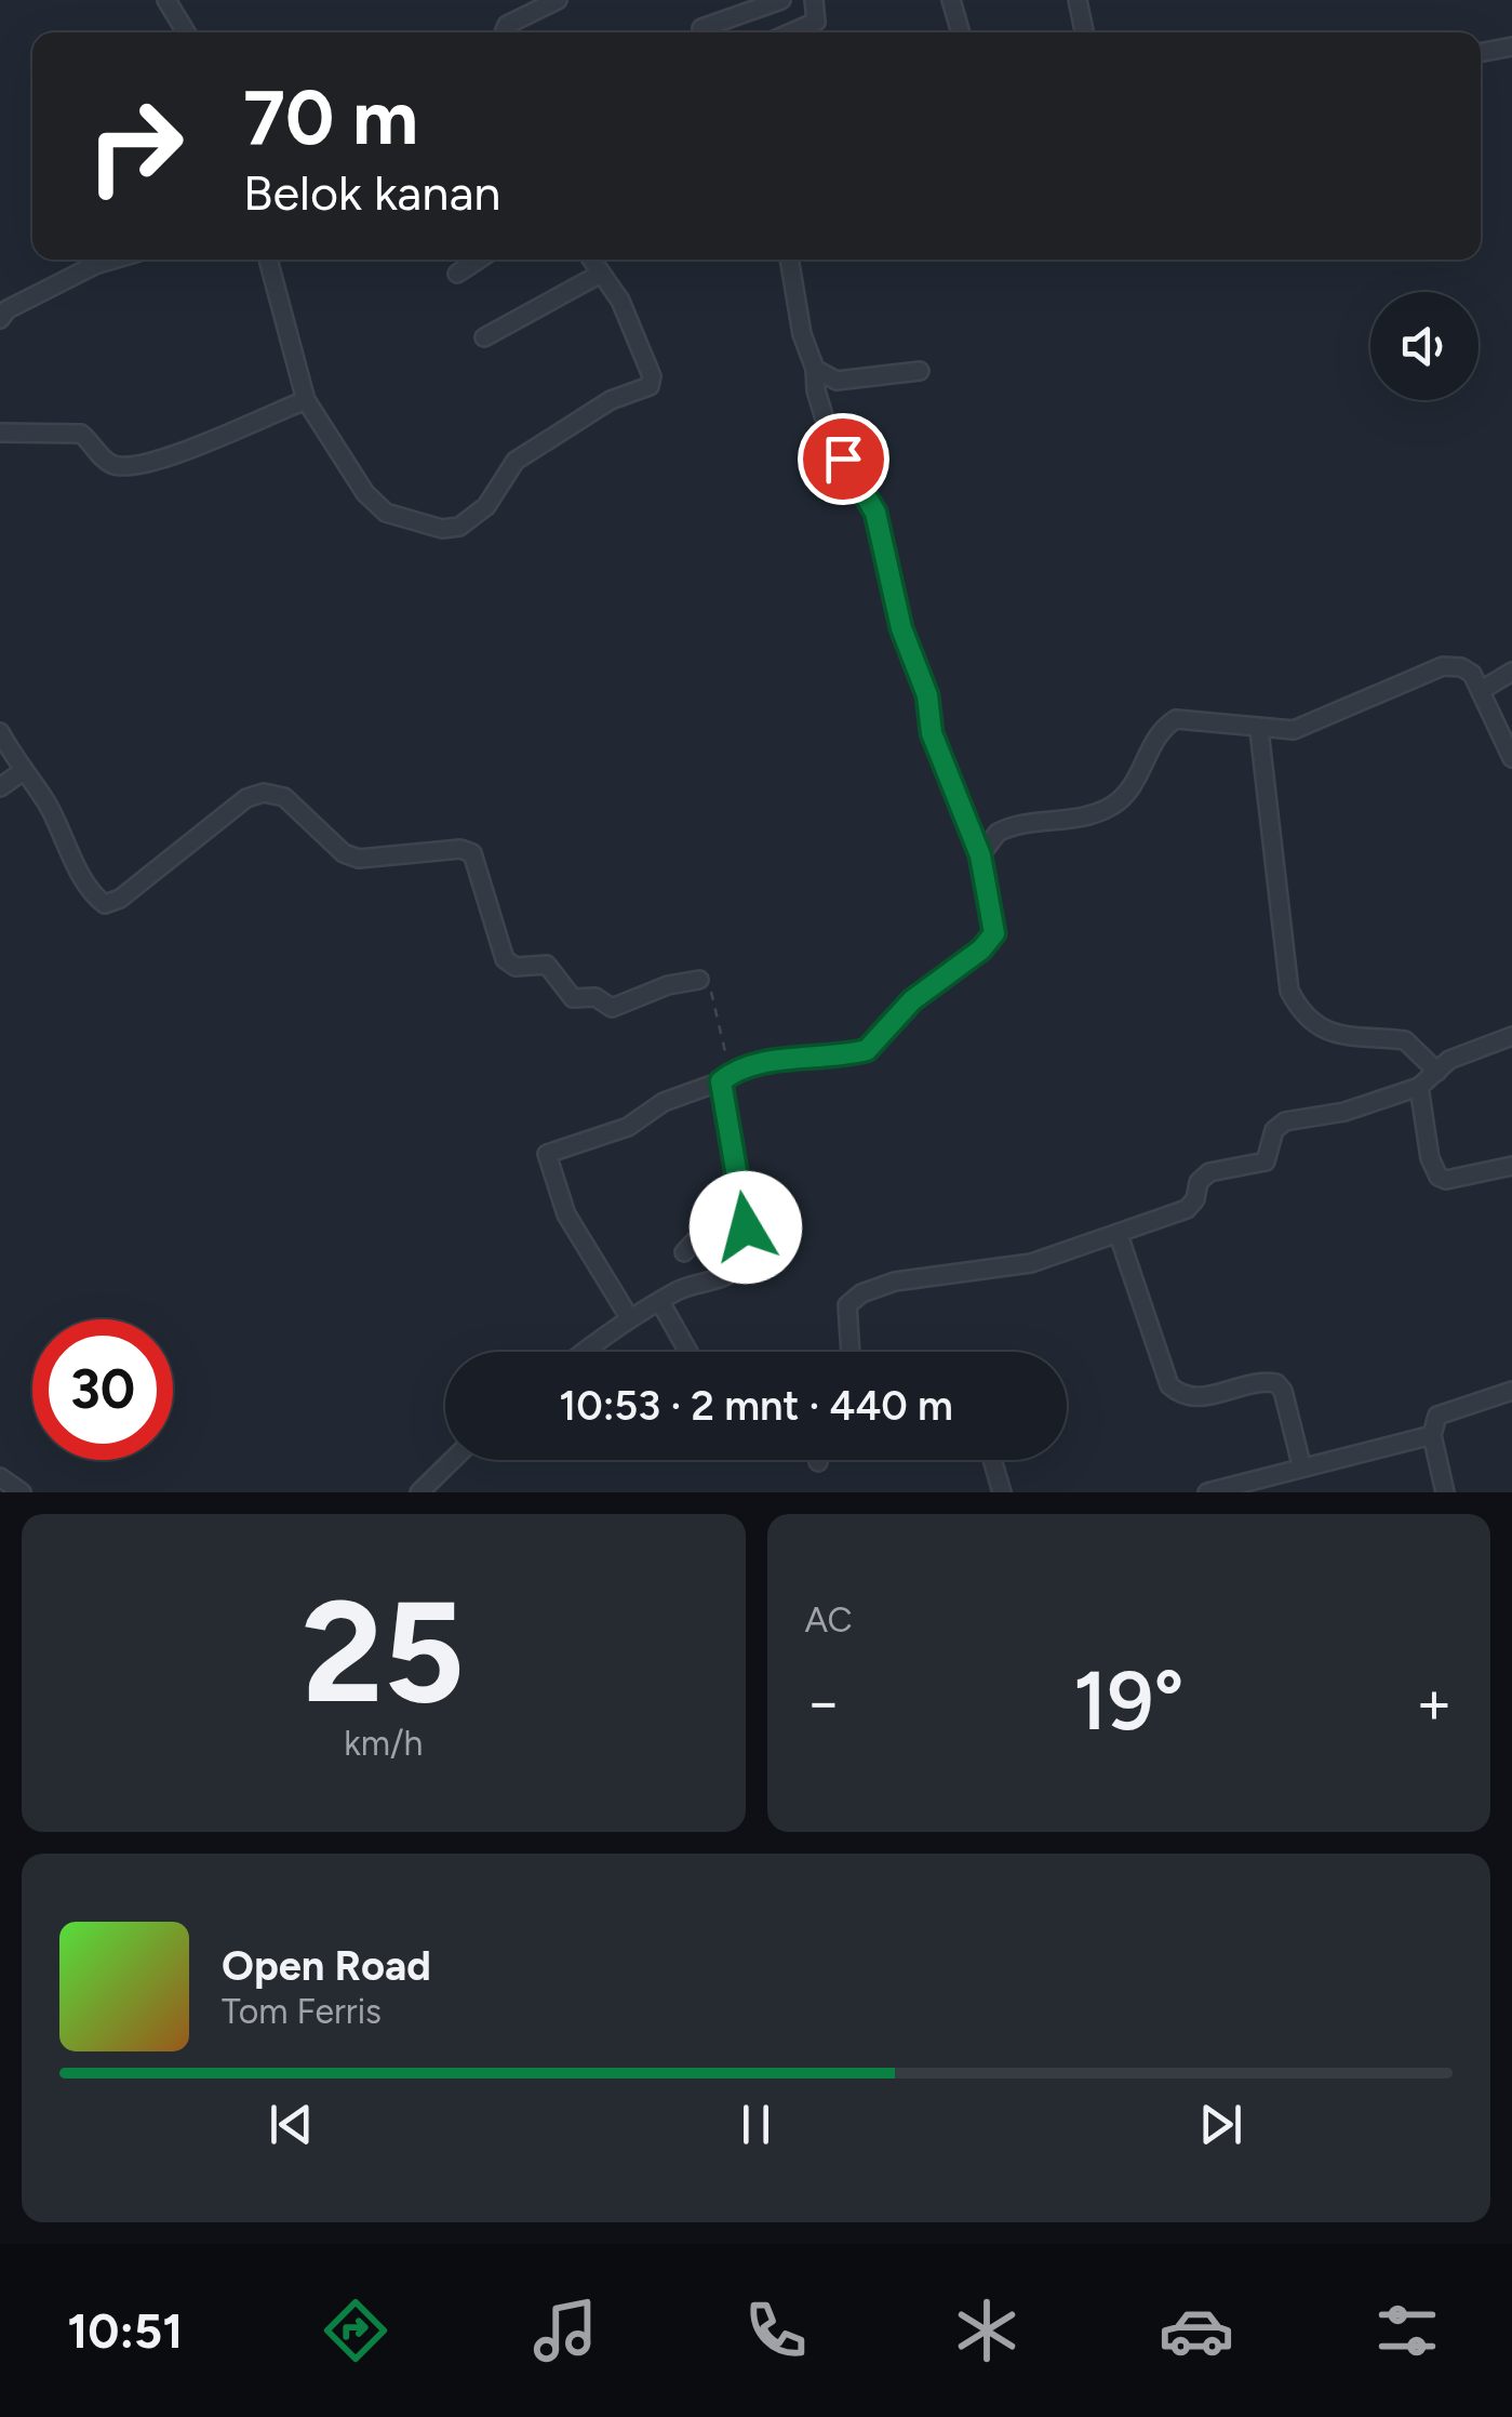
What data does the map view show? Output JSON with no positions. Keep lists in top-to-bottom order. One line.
{"page":{"turn":["70 m","Belok kanan"],"limit":"30","trip":"10:53 · 2 mnt · 440 m","tile":[["25","km/h"],"AC"],"heat":["−","19°","+"],"song":["Open Road","Tom Ferris"],"tabs":"10:51"}}
